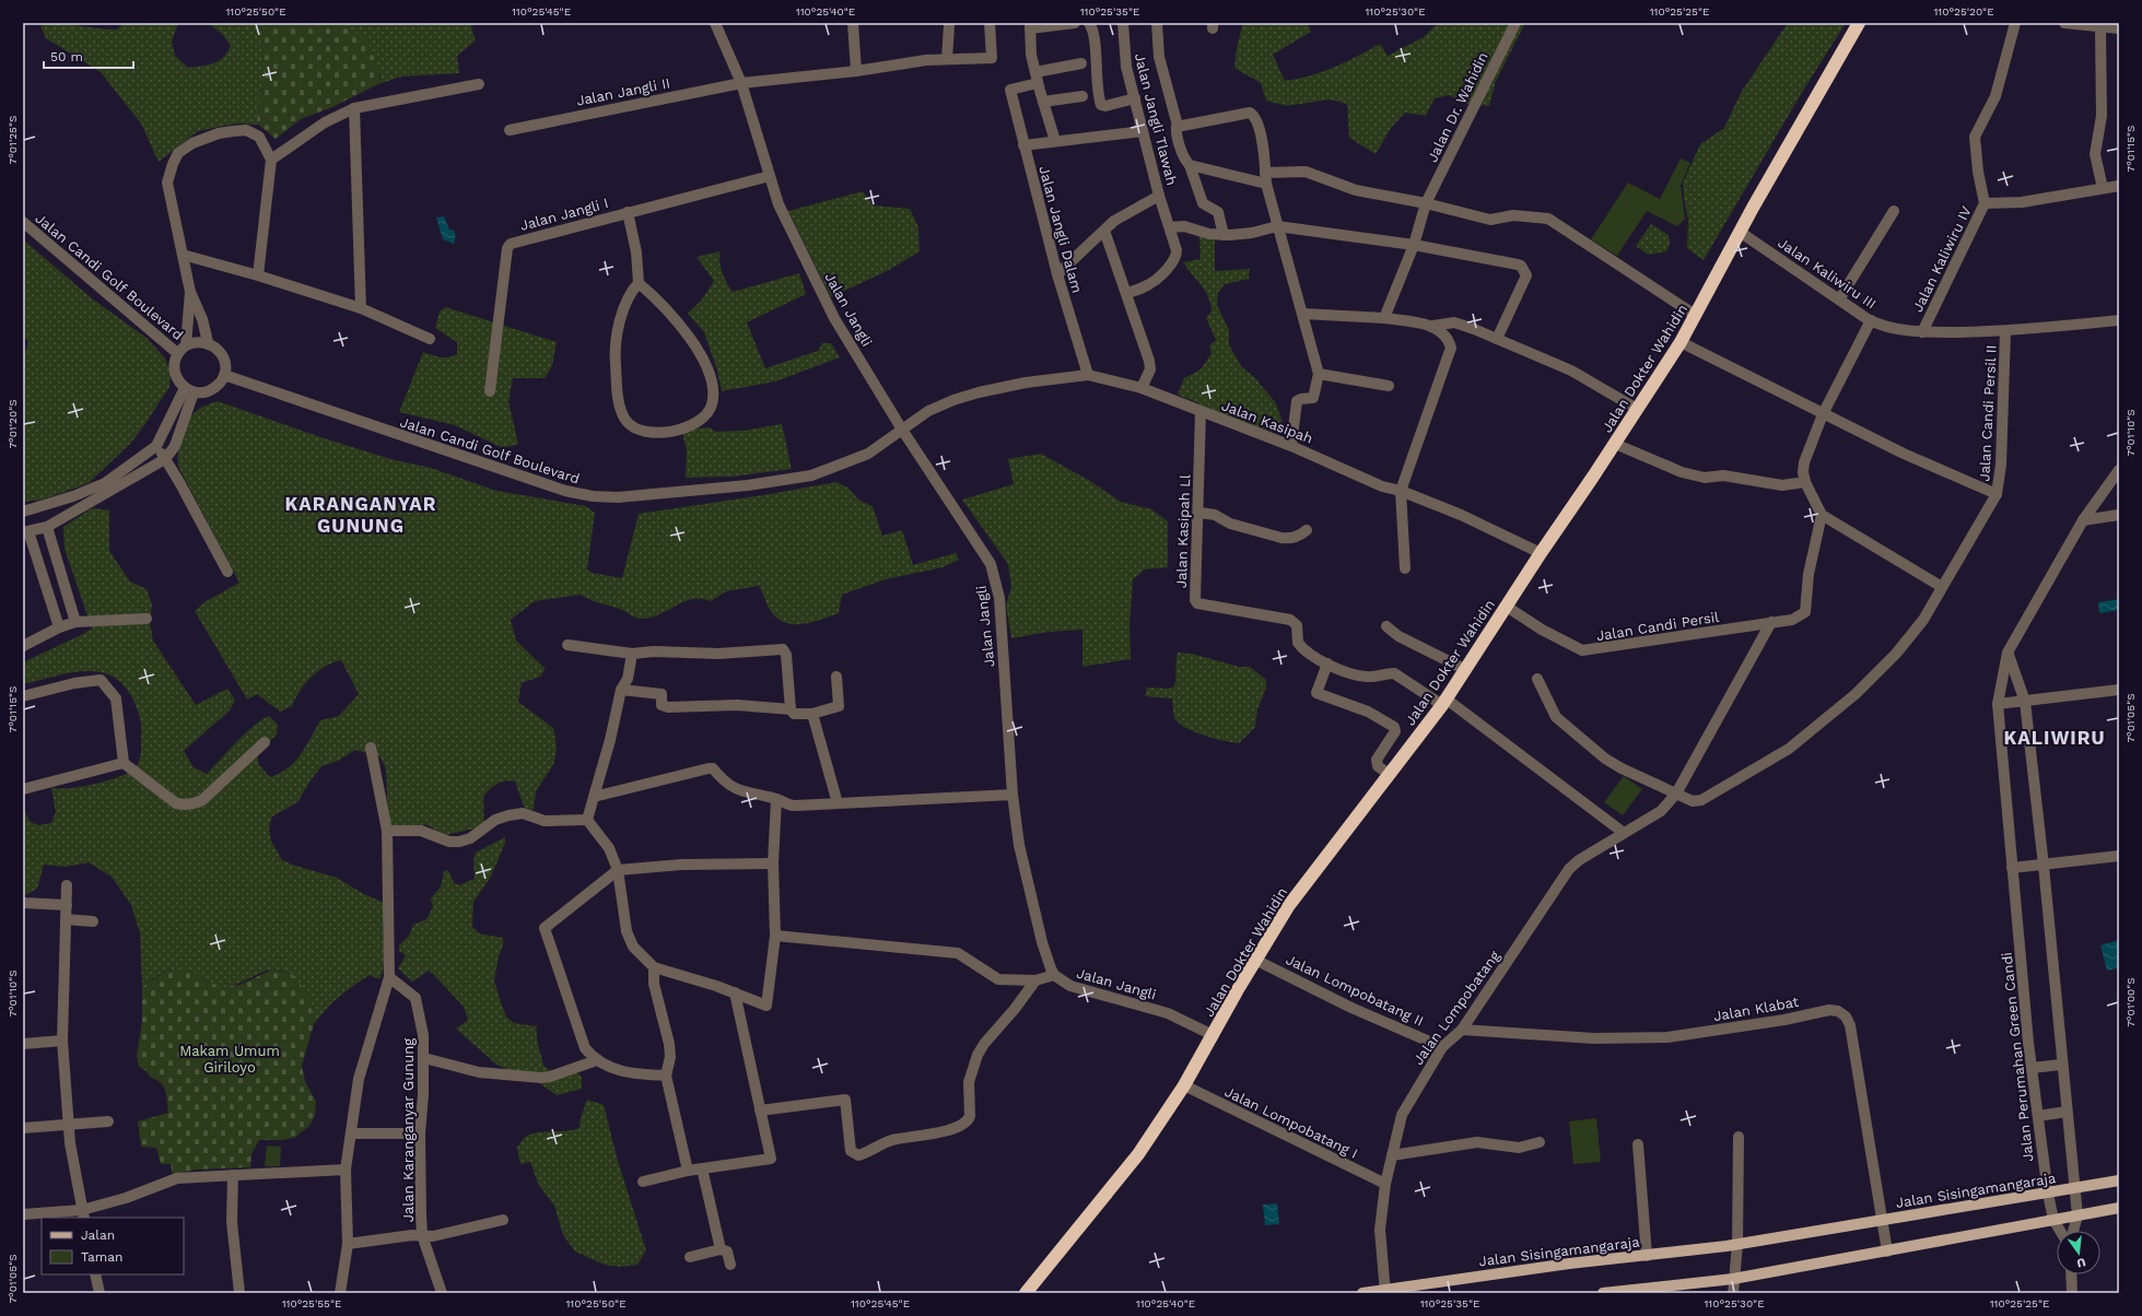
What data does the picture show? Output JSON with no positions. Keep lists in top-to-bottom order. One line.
{"streets":{"highway":["Jalan Dokter Wahidin"],"main road":["Jalan Sisingamangaraja"],"street":["Jalan Jangli II","Jalan Dr. Wahidin","Jalan Jangli Tlawah","Jalan Jangli I","Jalan Jangli Dalam","Jalan Kaliwiru IV","Jalan Kaliwiru III","Jalan Candi Golf Boulevard","Jalan Jangli","Jalan Candi Persil II","Jalan Kasipah","Jalan Kasipah Ll","Jalan Candi Persil","Jalan Lompobatang II","Jalan Lompobatang","Jalan Klabat","Jalan Perumahan Green Candi","Jalan Lompobatang I","Jalan Karanganyar Gunung"]},"crossings":[["Jalan Jangli II","Jalan Jangli"],["Jalan Jangli I","Jalan Jangli"],["Jalan Jangli Dalam","Jalan Kasipah"],["Jalan Kaliwiru IV","Jalan Kaliwiru III"],["Jalan Kaliwiru III","Jalan Dokter Wahidin"],["Jalan Kaliwiru III","Jalan Candi Persil II"],["Jalan Candi Golf Boulevard","Jalan Jangli"],["Jalan Candi Golf Boulevard","Jalan Kasipah"],["Jalan Jangli","Jalan Dokter Wahidin"],["Jalan Jangli","Jalan Kasipah"],["Jalan Dokter Wahidin","Jalan Kasipah"],["Jalan Dokter Wahidin","Jalan Kasipah Ll"],["Jalan Dokter Wahidin","Jalan Candi Persil"],["Jalan Dokter Wahidin","Jalan Lompobatang II"],["Jalan Dokter Wahidin","Jalan Lompobatang I"],["Jalan Kasipah","Jalan Kasipah Ll"],["Jalan Lompobatang II","Jalan Lompobatang"],["Jalan Lompobatang","Jalan Klabat"],["Jalan Lompobatang","Jalan Lompobatang I"],["Jalan Lompobatang","Jalan Sisingamangaraja"],["Jalan Klabat","Jalan Sisingamangaraja"],["Jalan Perumahan Green Candi","Jalan Sisingamangaraja"]],"districts":["KARANGANYAR GUNUNG","KALIWIRU"],"parks":["Makam Umum Giriloyo"],"legend":["Jalan","Taman"],"scale_bar":"50 m","north":"bottom","coordinates":["110°25'50\"E","110°25'45\"E","110°25'40\"E","110°25'35\"E","110°25'30\"E","110°25'25\"E","110°25'20\"E","7°01'25\"S","7°01'15\"S","7°01'20\"S","7°01'10\"S","7°01'05\"S","7°01'00\"S","110°25'55\"E"]}
